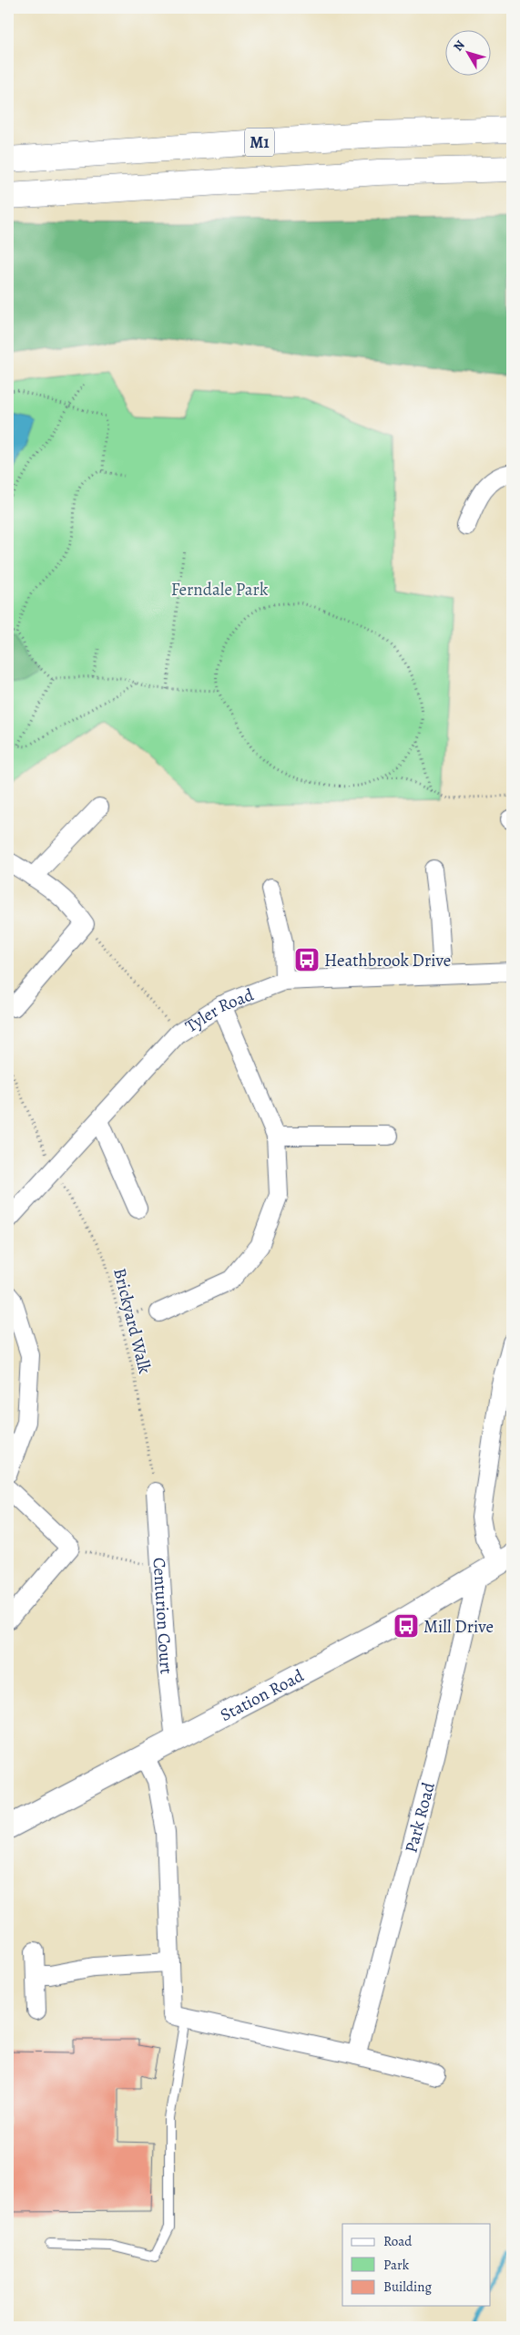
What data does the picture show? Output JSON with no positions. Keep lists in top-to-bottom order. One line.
{"streets":{"highway":["M1"],"street":["Tyler Road","Centurion Court","Station Road","Park Road"],"path":["Brickyard Walk"]},"crossings":[["Tyler Road","Brickyard Walk"],["Brickyard Walk","Centurion Court"],["Centurion Court","Station Road"],["Station Road","Park Road"]],"parks":["Ferndale Park"],"places":{"bus stop":["Heathbrook Drive","Mill Drive"]},"legend":["Road","Park","Building"],"north":"top left"}
